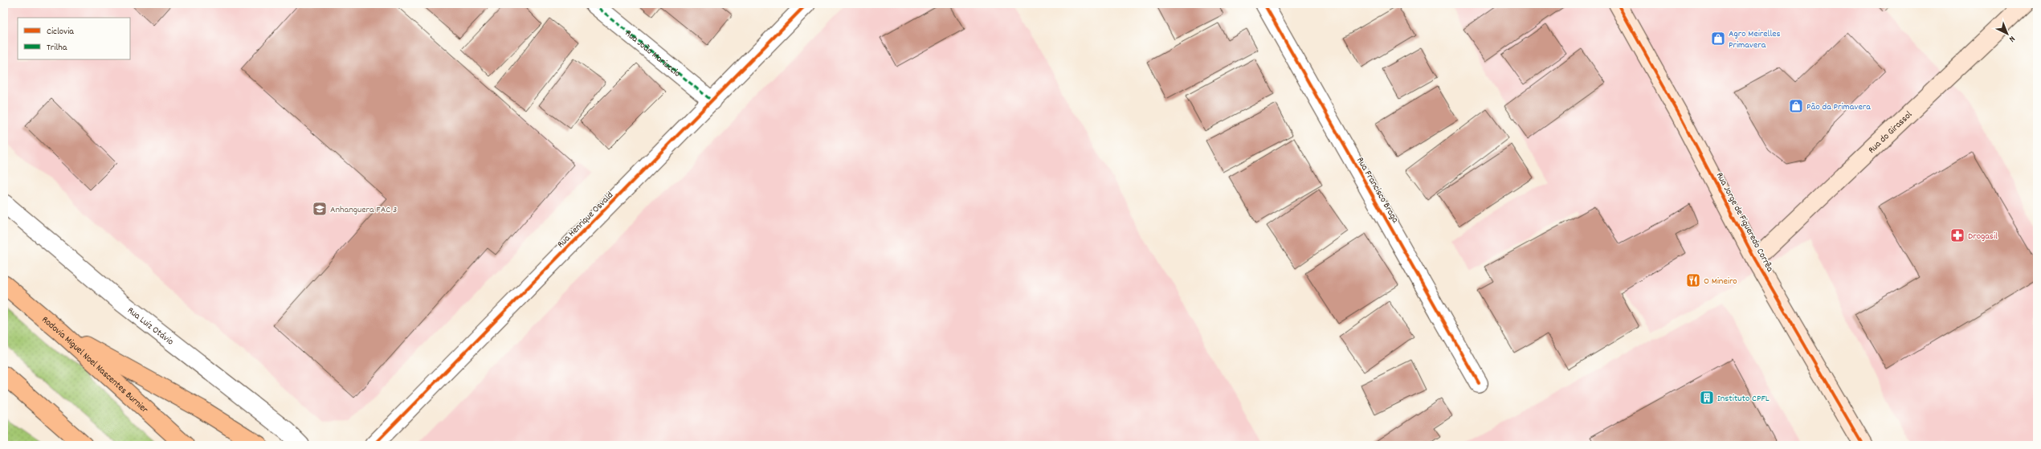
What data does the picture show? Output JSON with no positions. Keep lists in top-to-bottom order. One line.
{"streets":{"highway":["Rodovia Miguel Noel Nascentes Burnier"],"street":["Rua João Mariuccio","Rua do Girassol","Rua Francisco Braga","Rua Henrique Osvald","Rua Jorge de Figueredo Corrêa","Rua Luiz Otávio"]},"crossings":[["Rua João Mariuccio","Rua Henrique Osvald"],["Rua do Girassol","Rua Jorge de Figueredo Corrêa"]],"places":{"shop":["Agro Meirelles Primavera","Pão da Primavera"],"school or university":["Anhanguera FAC 3"],"pharmacy":["Drogasil"],"restaurant":["O Mineiro"],"building":["Instituto CPFL"]},"legend":["Ciclovia","Trilha"],"north":"bottom right"}
